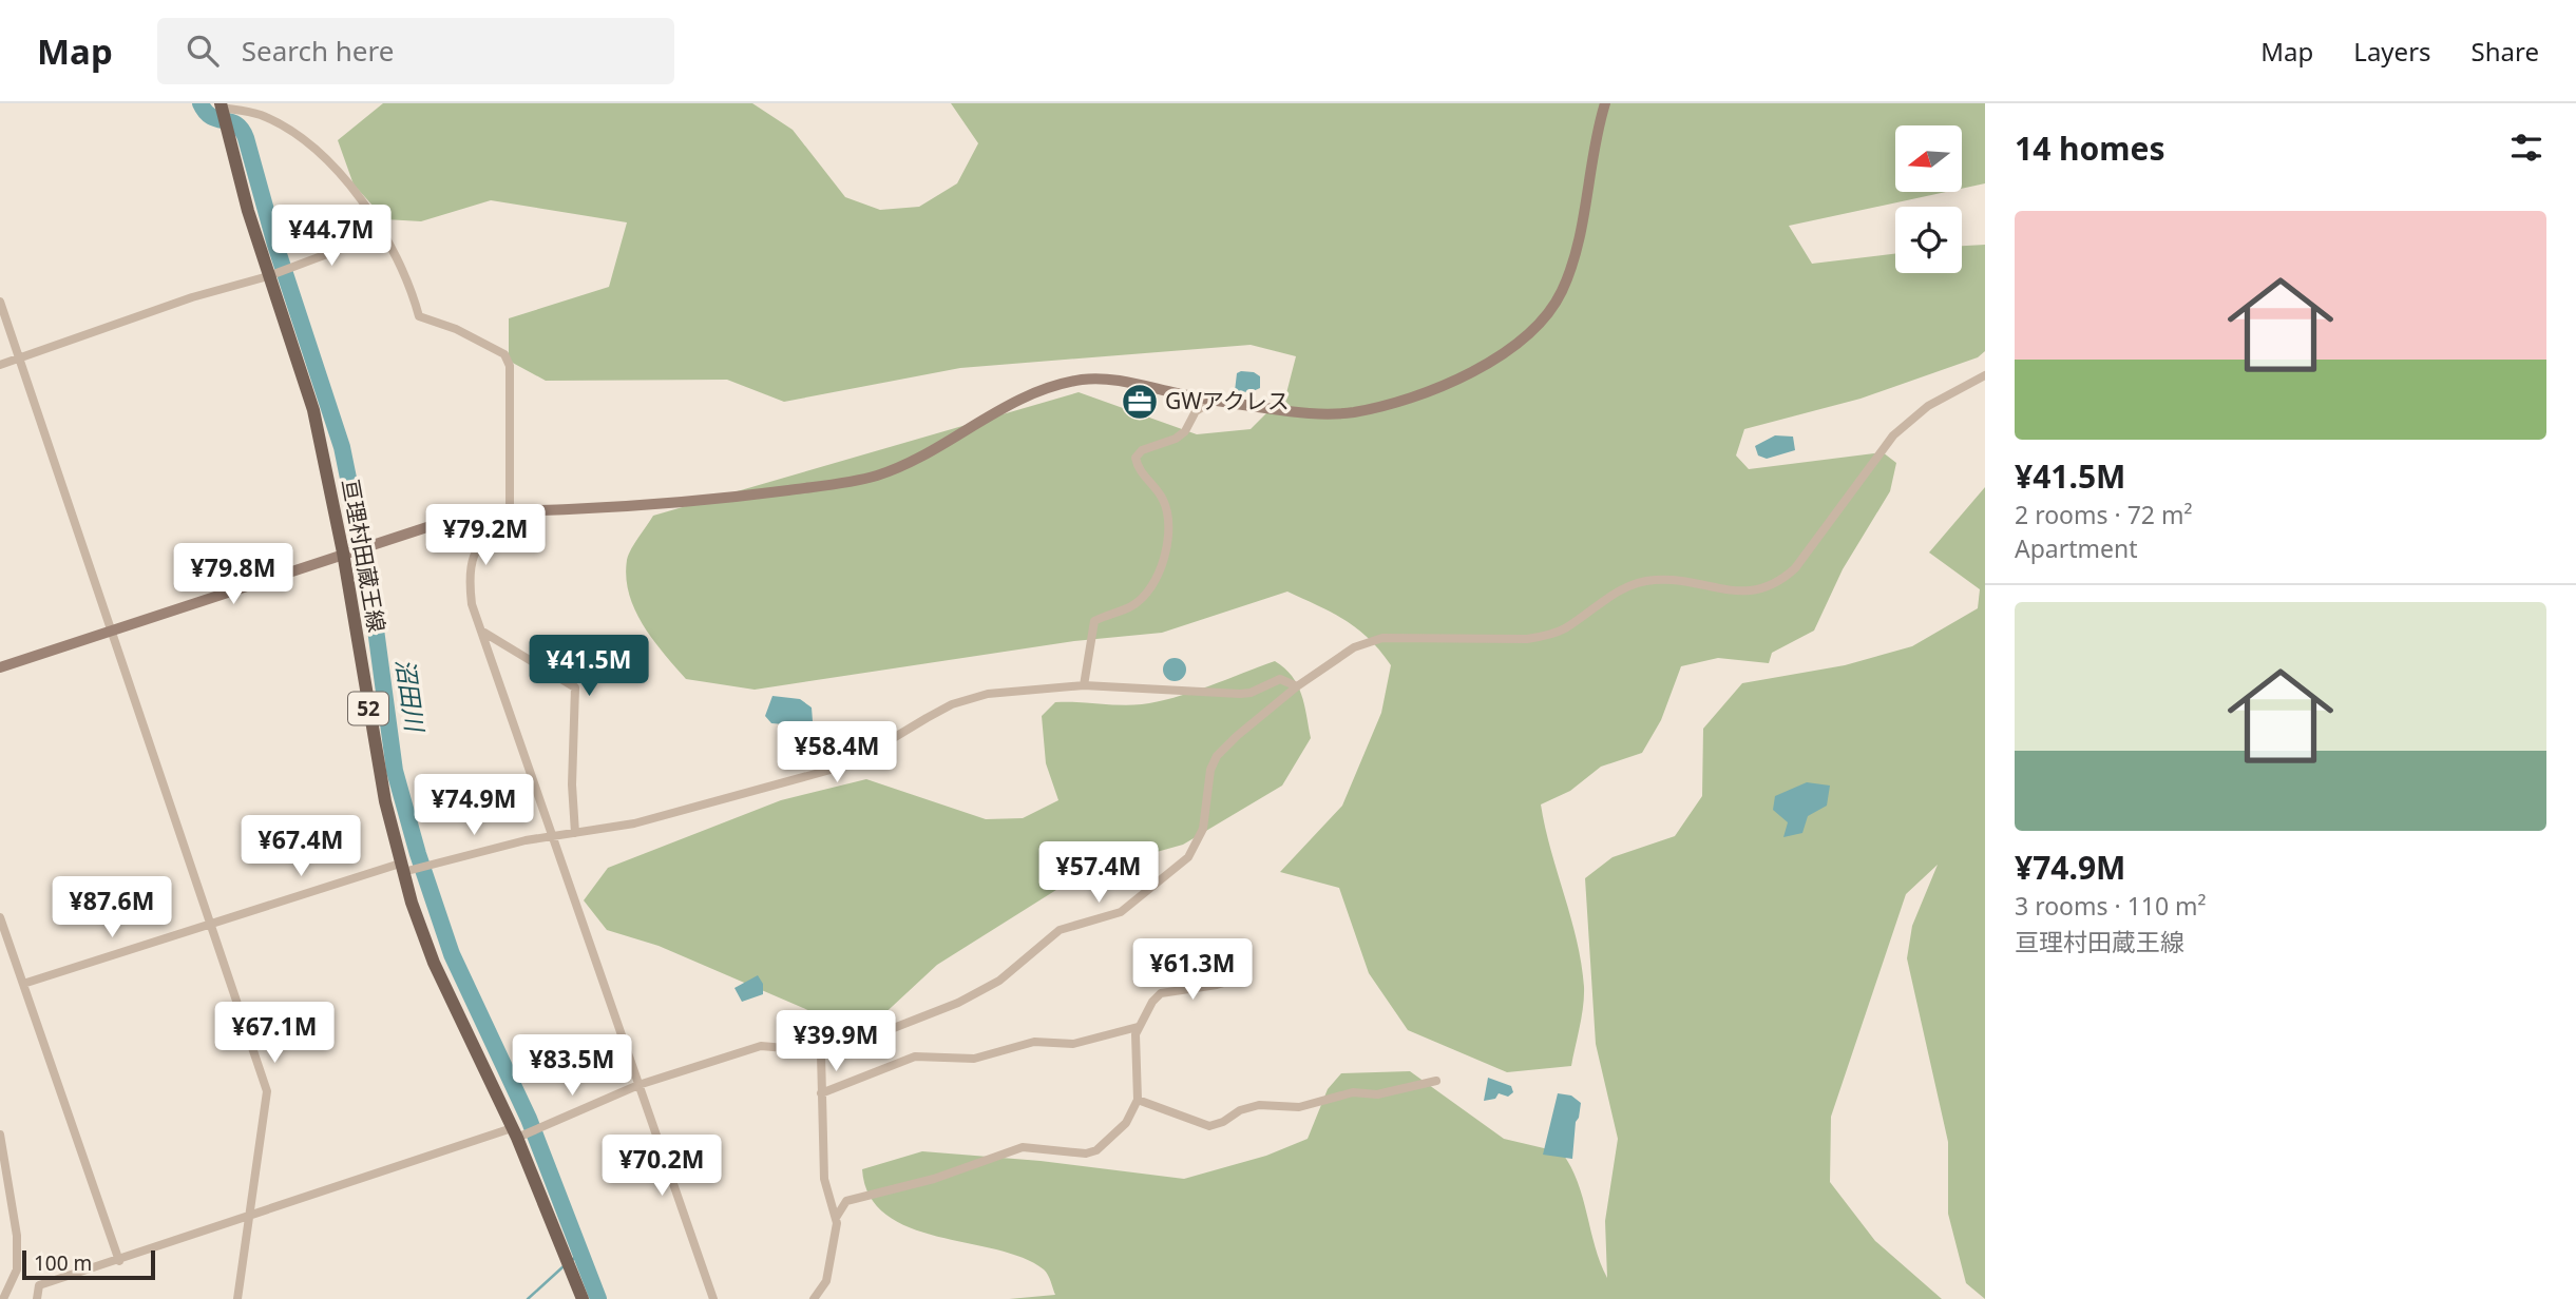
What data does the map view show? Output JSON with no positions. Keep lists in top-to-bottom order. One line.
{"streets":{"main road":["亘理村田蔵王線","52"]},"water":["沼田川"],"places":{"office":["GWアクレス"]},"scale_bar":"100 m","north":"left","page":{"header":"Map","search":"Search here","nav":["Map","Layers","Share"],"heading":"14 homes","list":[{"name":"¥41.5M","note":"2 rooms · 72 m² · Apartment"},{"name":"¥74.9M","note":"3 rooms · 110 m² · 亘理村田蔵王線"}],"price":["¥44.7M","¥79.2M","¥79.8M","¥41.5M","¥58.4M","¥74.9M","¥67.4M","¥57.4M","¥87.6M","¥61.3M","¥67.1M","¥39.9M","¥83.5M","¥70.2M"],"scale":"100 m"}}
